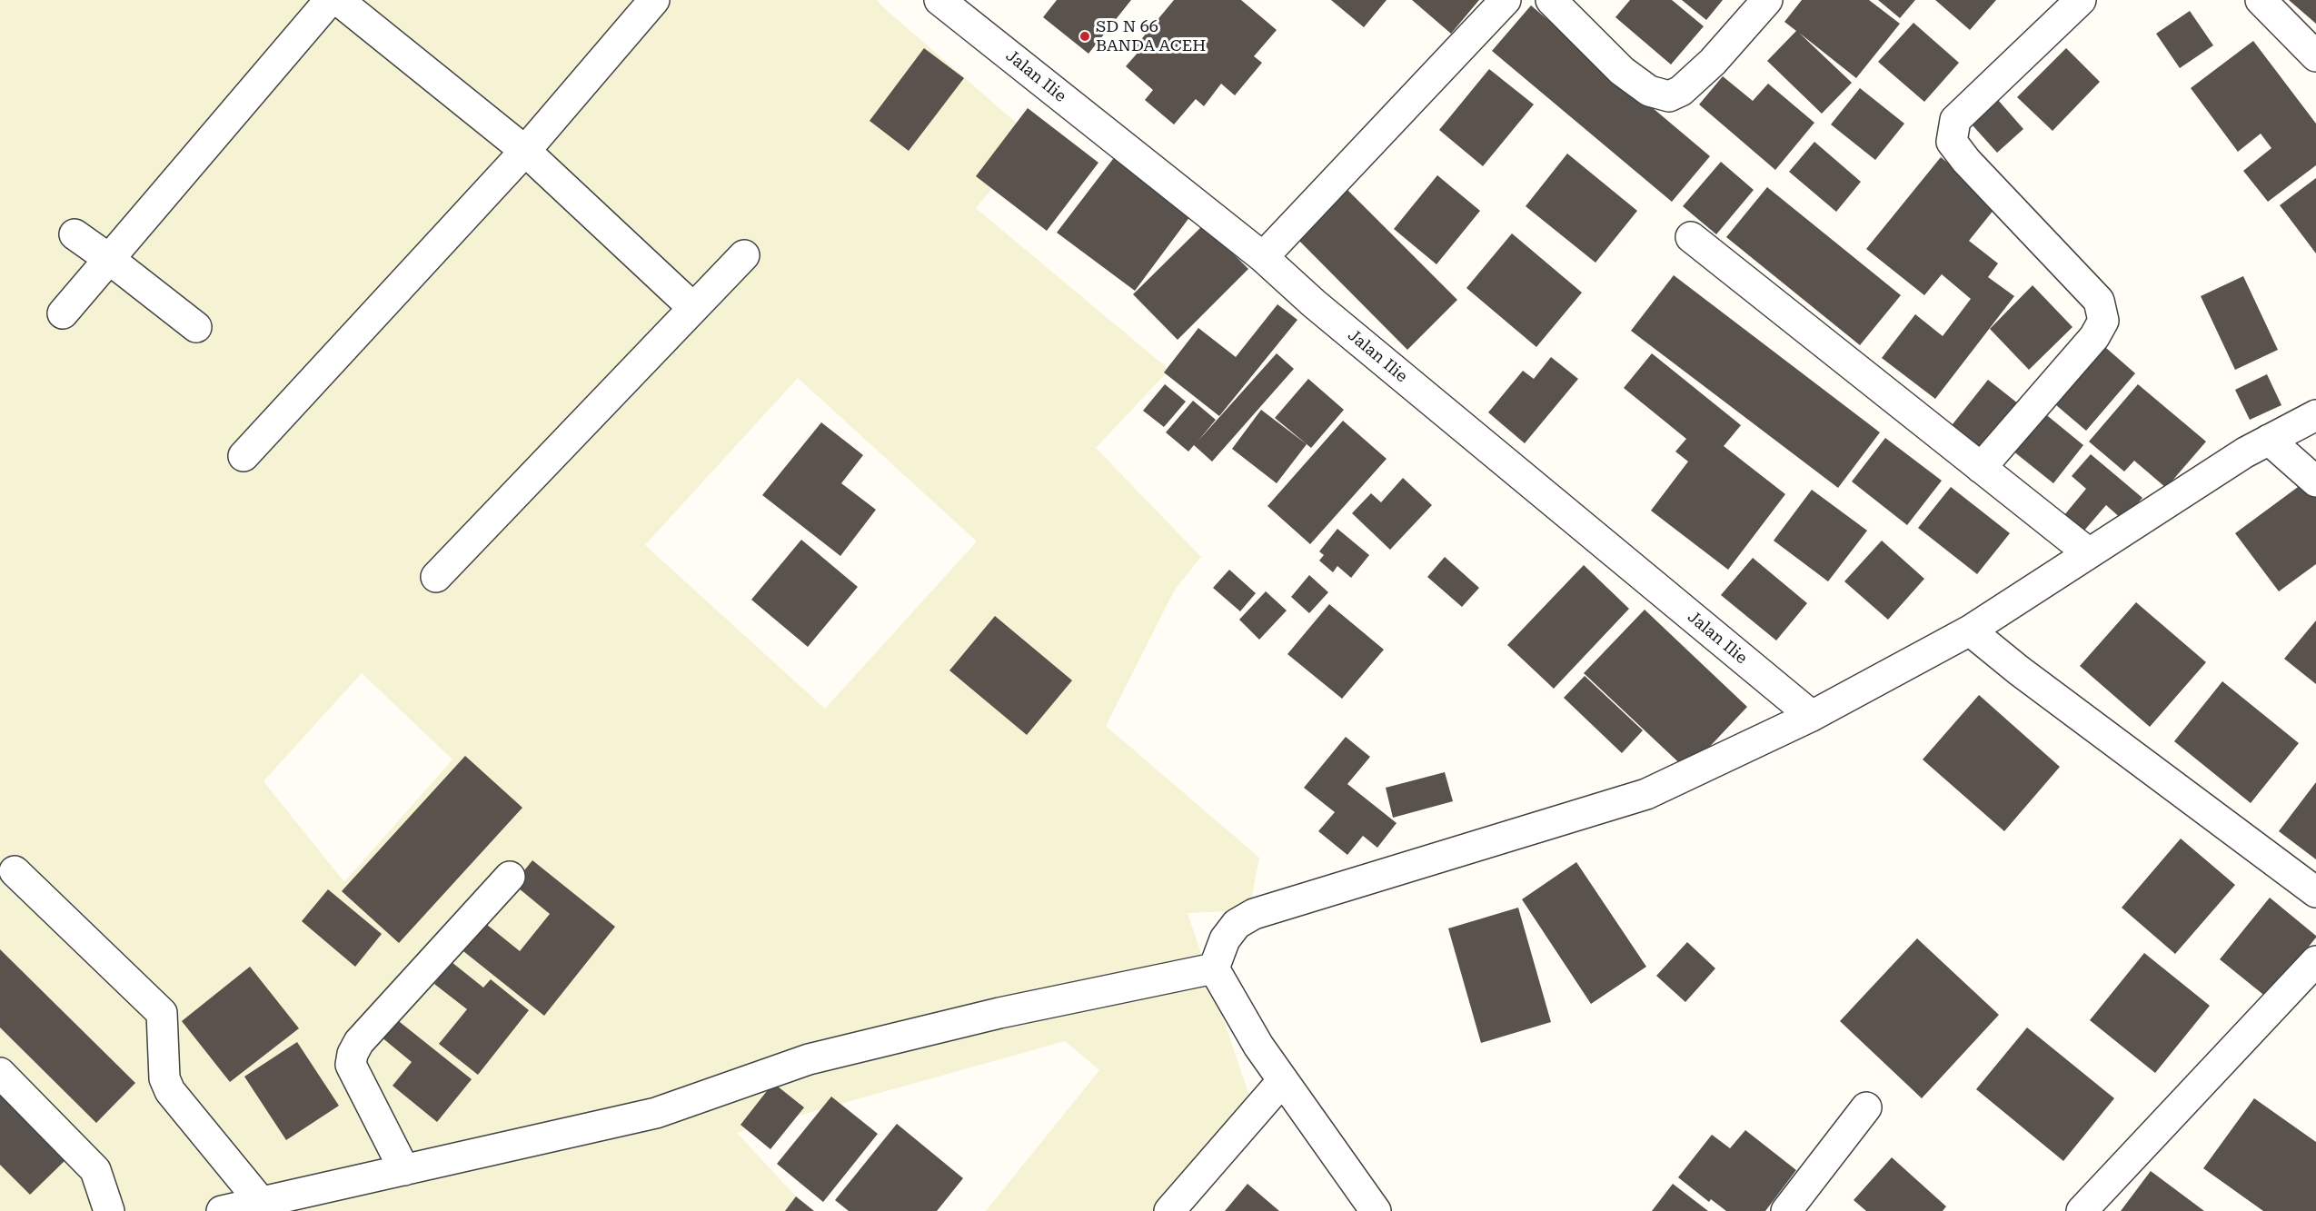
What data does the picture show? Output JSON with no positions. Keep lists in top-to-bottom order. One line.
{"streets":{"street":["Jalan Ilie"]},"places":["SD N 66 BANDA ACEH"]}
